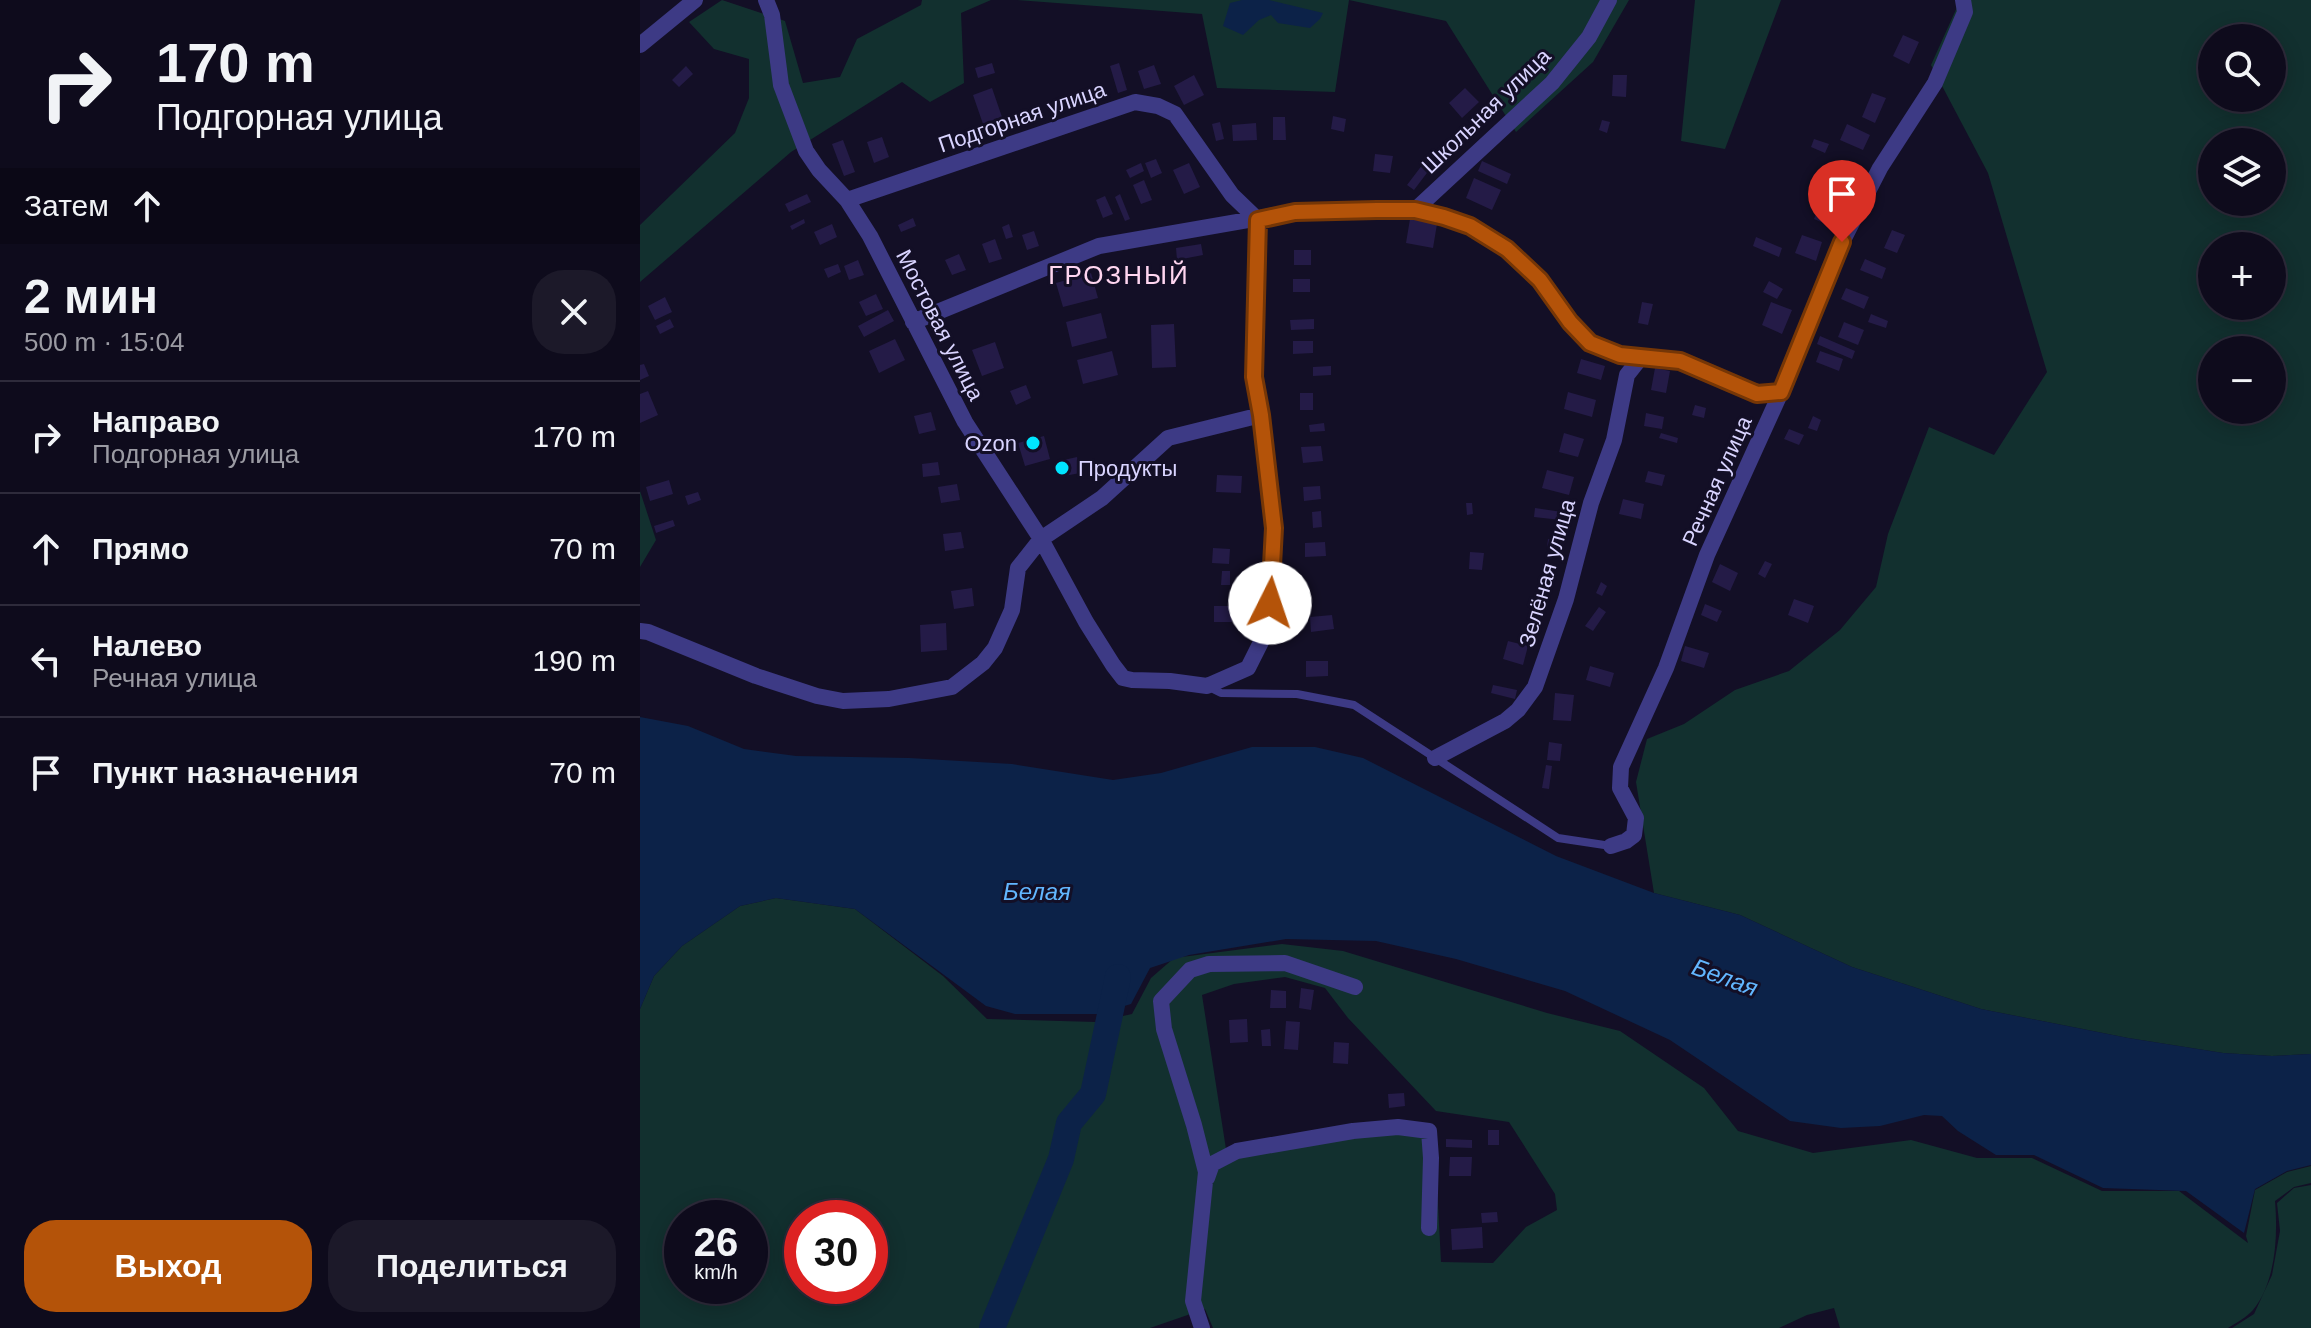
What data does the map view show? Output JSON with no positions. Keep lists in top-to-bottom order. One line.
{"streets":{"street":["Школьная улица","Подгорная улица","Мостовая улица","Речная улица","Зелёная улица"]},"crossings":[["Подгорная улица","Мостовая улица"]],"districts":["ГРОЗНЫЙ"],"water":["Белая"],"places":["Ozon","Продукты"],"page":{"turn":["170 m","Подгорная улица"],"map_buttons":["+","−"],"then":"Затем","heading":["2 мин","500 m · 15:04"],"list":[{"name":"Направо","note":"Подгорная улица","value":"170 m"},{"name":"Прямо","value":"70 m"},{"name":"Налево","note":"Речная улица","value":"190 m"},{"name":"Пункт назначения","value":"70 m"}],"speed":"26 km/h","limit":"30","buttons":["Выход","Поделиться"]}}
